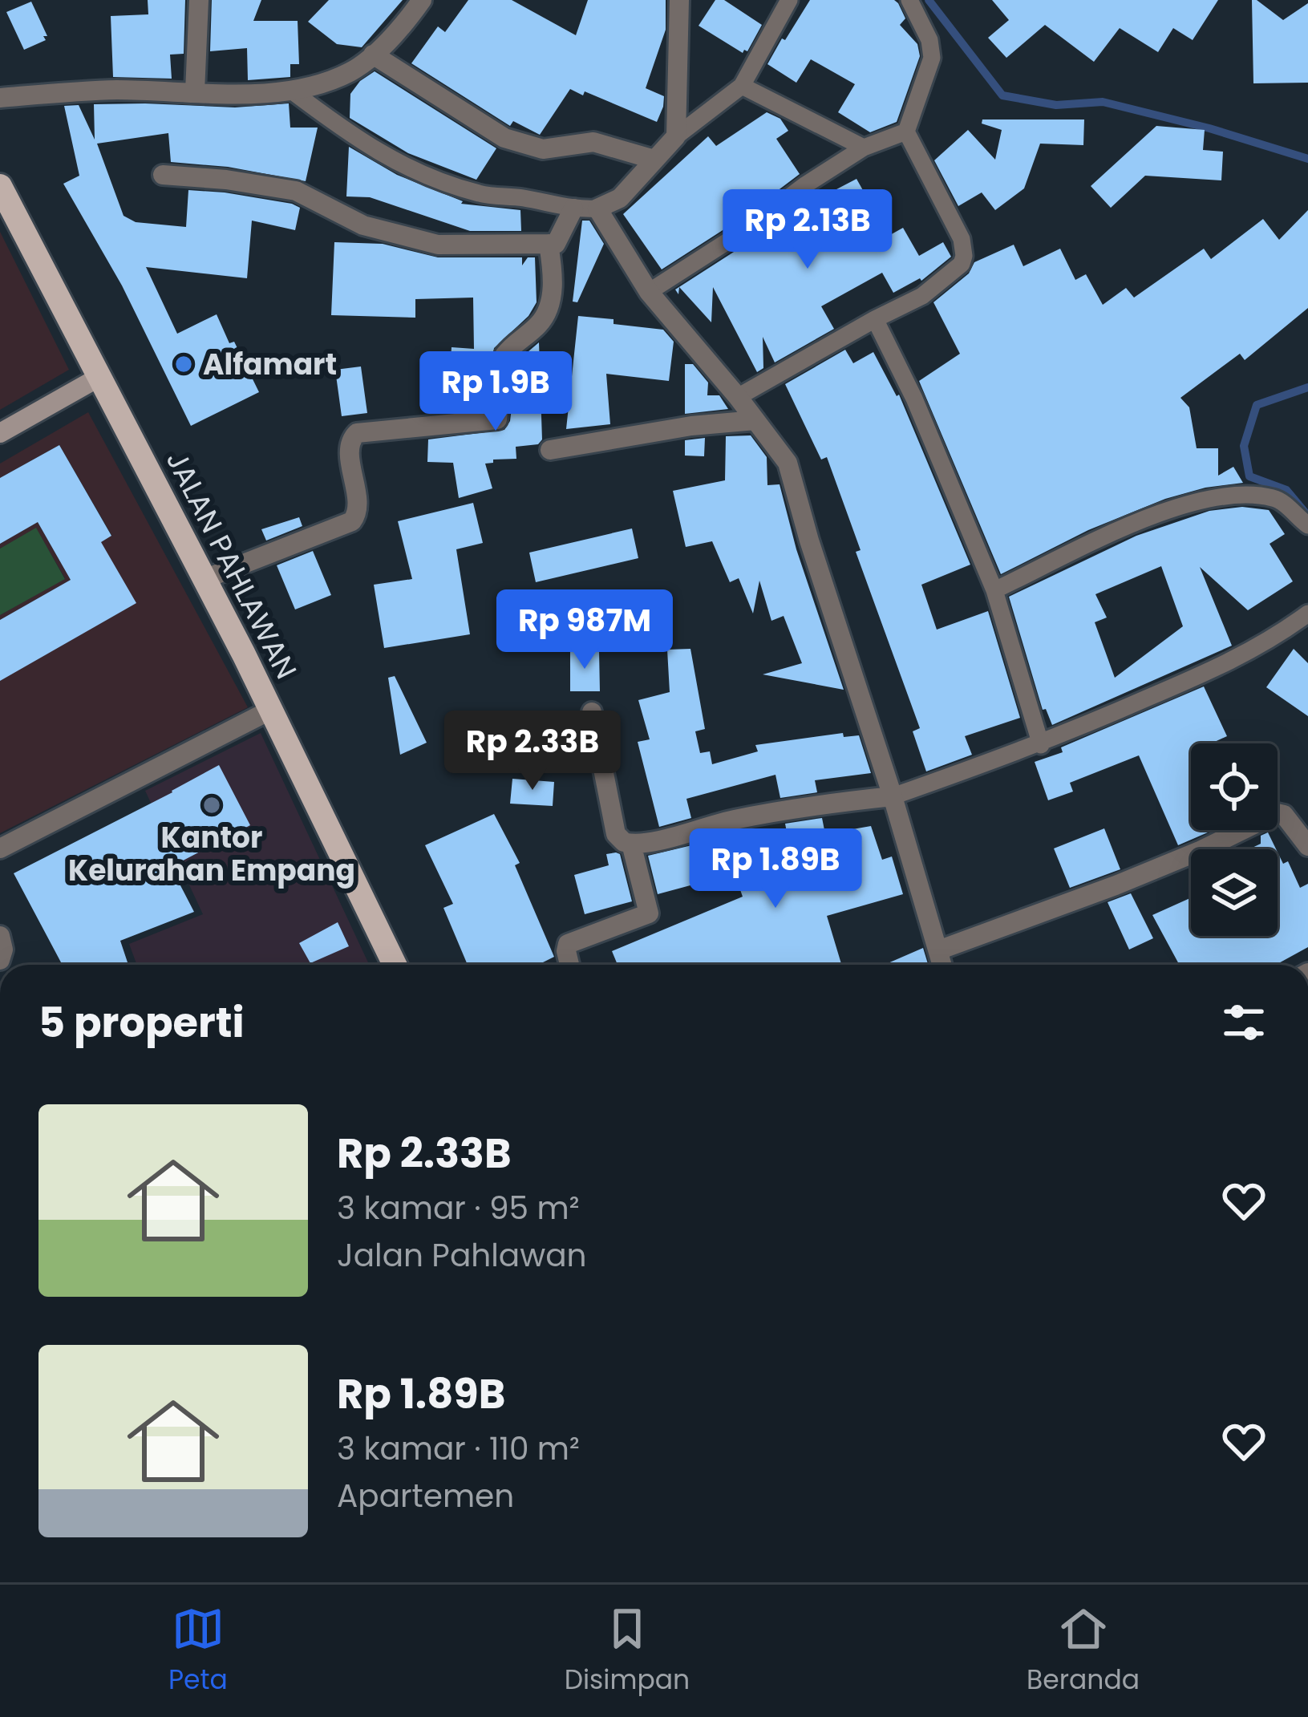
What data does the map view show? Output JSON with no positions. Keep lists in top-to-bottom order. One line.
{"streets":{"main road":["JALAN PAHLAWAN"]},"places":["Alfamart","Kantor Kelurahan Empang"],"page":{"price":["Rp 2.13B","Rp 1.9B","Rp 987M","Rp 2.33B","Rp 1.89B"],"heading":"5 properti","list":[{"name":"Rp 2.33B","note":"3 kamar · 95 m² · Jalan Pahlawan"},{"name":"Rp 1.89B","note":"3 kamar · 110 m² · Apartemen"}],"tabs":["Peta","Disimpan","Beranda"]}}
